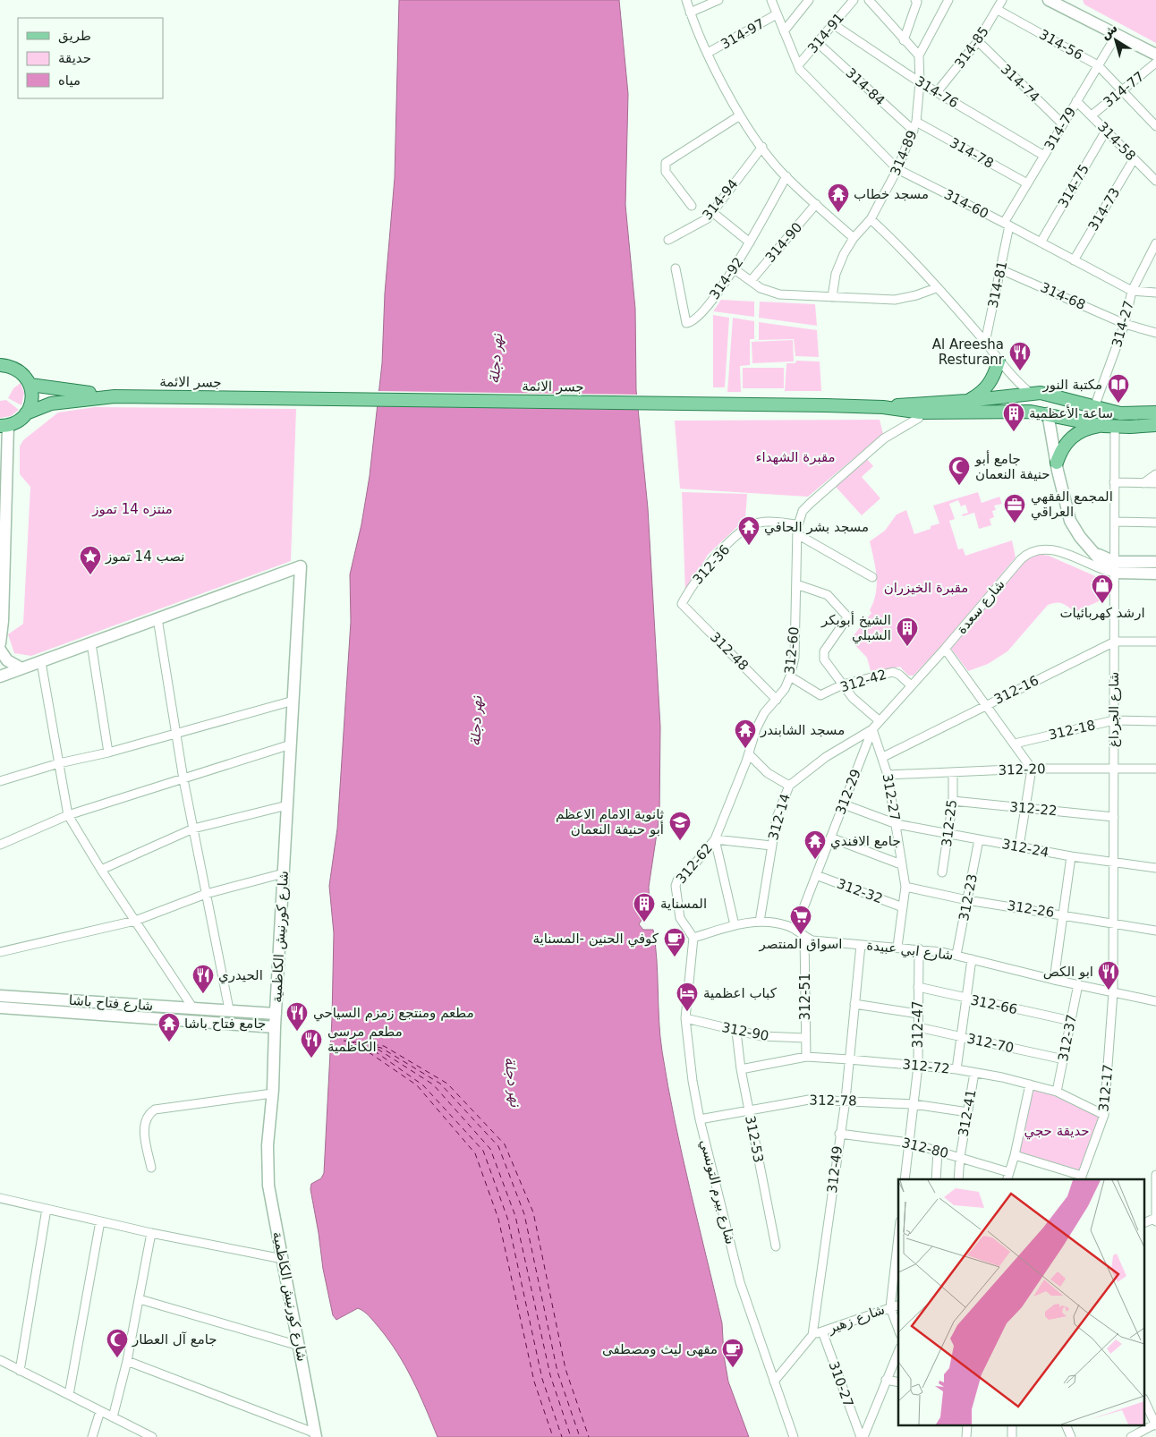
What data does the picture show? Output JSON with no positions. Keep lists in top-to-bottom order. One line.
{"streets":{"main road":["جسر الائمة"],"street":["314-91","314-97","314-56","314-85","314-74","314-84","314-77","314-76","314-79","314-58","314-89","314-78","314-75","314-94","314-60","314-73","314-90","314-92","314-81","314-68","314-27","312-36","شارع سعدة","312-60","312-48","312-42","312-16","شارع الجرداغ","312-18","312-20","312-29","312-27","312-22","312-14","312-25","312-24","312-62","312-32","312-23","312-26","شارع كورنيش الكاظمية","شارع ابي عبيدة","312-51","شارع فتاح باشا","312-66","312-47","312-90","312-37","312-70","312-72","312-17","312-78","312-41","312-53","312-80","312-49","شارع بيرم التونسي","شارع زهير","310-27"]},"crossings":[["314-91","314-84"],["314-91","314-76"],["314-91","314-60"],["314-97","314-60"],["314-56","314-85"],["314-56","314-77"],["314-56","314-79"],["314-85","314-74"],["314-85","314-76"],["314-74","314-79"],["314-84","314-89"],["314-77","314-58"],["314-76","314-79"],["314-76","314-89"],["314-79","314-58"],["314-79","314-78"],["314-79","314-60"],["314-79","314-81"],["314-58","314-75"],["314-58","314-73"],["314-89","314-78"],["314-89","314-60"],["314-75","314-60"],["314-60","314-73"],["314-60","314-81"],["314-60","314-27"],["314-81","314-68"],["314-68","314-27"],["312-36","312-60"],["312-36","312-48"],["شارع سعدة","312-42"],["شارع سعدة","شارع الجرداغ"],["شارع سعدة","312-29"],["شارع سعدة","312-27"],["شارع سعدة","312-14"],["312-60","312-48"],["312-60","312-42"],["312-60","312-62"],["312-16","شارع الجرداغ"],["312-16","312-27"],["شارع الجرداغ","312-18"],["شارع الجرداغ","312-20"],["شارع الجرداغ","312-22"],["شارع الجرداغ","312-24"],["شارع الجرداغ","312-26"],["شارع الجرداغ","شارع ابي عبيدة"],["شارع الجرداغ","312-17"],["312-20","312-27"],["312-20","312-25"],["312-29","312-27"],["312-29","312-14"],["312-29","312-24"],["312-29","312-32"],["312-29","شارع ابي عبيدة"],["312-27","312-14"],["312-27","312-24"],["312-27","312-32"],["312-27","312-26"],["312-27","شارع ابي عبيدة"],["312-22","312-25"],["312-14","شارع ابي عبيدة"],["312-25","312-24"],["312-24","312-23"],["312-62","شارع ابي عبيدة"],["312-62","شارع بيرم التونسي"],["312-23","312-26"],["312-23","شارع ابي عبيدة"],["شارع كورنيش الكاظمية","شارع فتاح باشا"],["شارع ابي عبيدة","312-51"],["شارع ابي عبيدة","312-47"],["شارع ابي عبيدة","312-37"],["شارع ابي عبيدة","312-17"],["شارع ابي عبيدة","312-49"],["شارع ابي عبيدة","شارع بيرم التونسي"],["312-51","312-90"],["312-51","312-72"],["312-66","312-47"],["312-66","312-37"],["312-47","312-70"],["312-47","312-72"],["312-47","312-78"],["312-47","312-80"],["312-90","312-53"],["312-90","شارع بيرم التونسي"],["312-37","312-70"],["312-37","312-72"],["312-72","312-17"],["312-72","312-41"],["312-72","312-53"],["312-72","312-49"],["312-78","312-41"],["312-78","312-53"],["312-78","312-49"],["312-78","شارع بيرم التونسي"],["312-41","312-80"],["312-80","312-49"],["312-49","شارع زهير"],["شارع زهير","310-27"]],"water":["نهر دجلة"],"parks":["مقبرة الشهداء","منتزه 14 تموز","مقبرة الخيزران","حديقة حجي"],"places":{"temple":["مسجد خطاب","مسجد بشر الحافي","مسجد الشابندر","جامع الافندي","جامع فتاح باشا"],"restaurant":["Al Areesha Resturanr","ابو الكص","الحيدري","مطعم ومنتجع زمزم السياحي","مطعم مرسى الكاظمية"],"library":["مكتبة النور"],"building":["ساعة الأعظمية","الشيخ أبوبكر الشبلي","المسناية"],"mosque":["جامع أبو حنيفة النعمان","جامع آل العطار"],"office":["المجمع الفقهي العراقي"],"place":["نصب 14 تموز"],"shop":["ارشد كهربائيات"],"school or university":["ثانوية الامام الاعظم أبو حنيفة النعمان"],"supermarket":["اسواق المنتصر"],"cafe":["كوفي الحنين -المسناية","مقهى ليث ومصطفى"],"hotel":["كباب اعظمية"]},"legend":["طريق","حديقة","مياه"],"north":"top left"}
